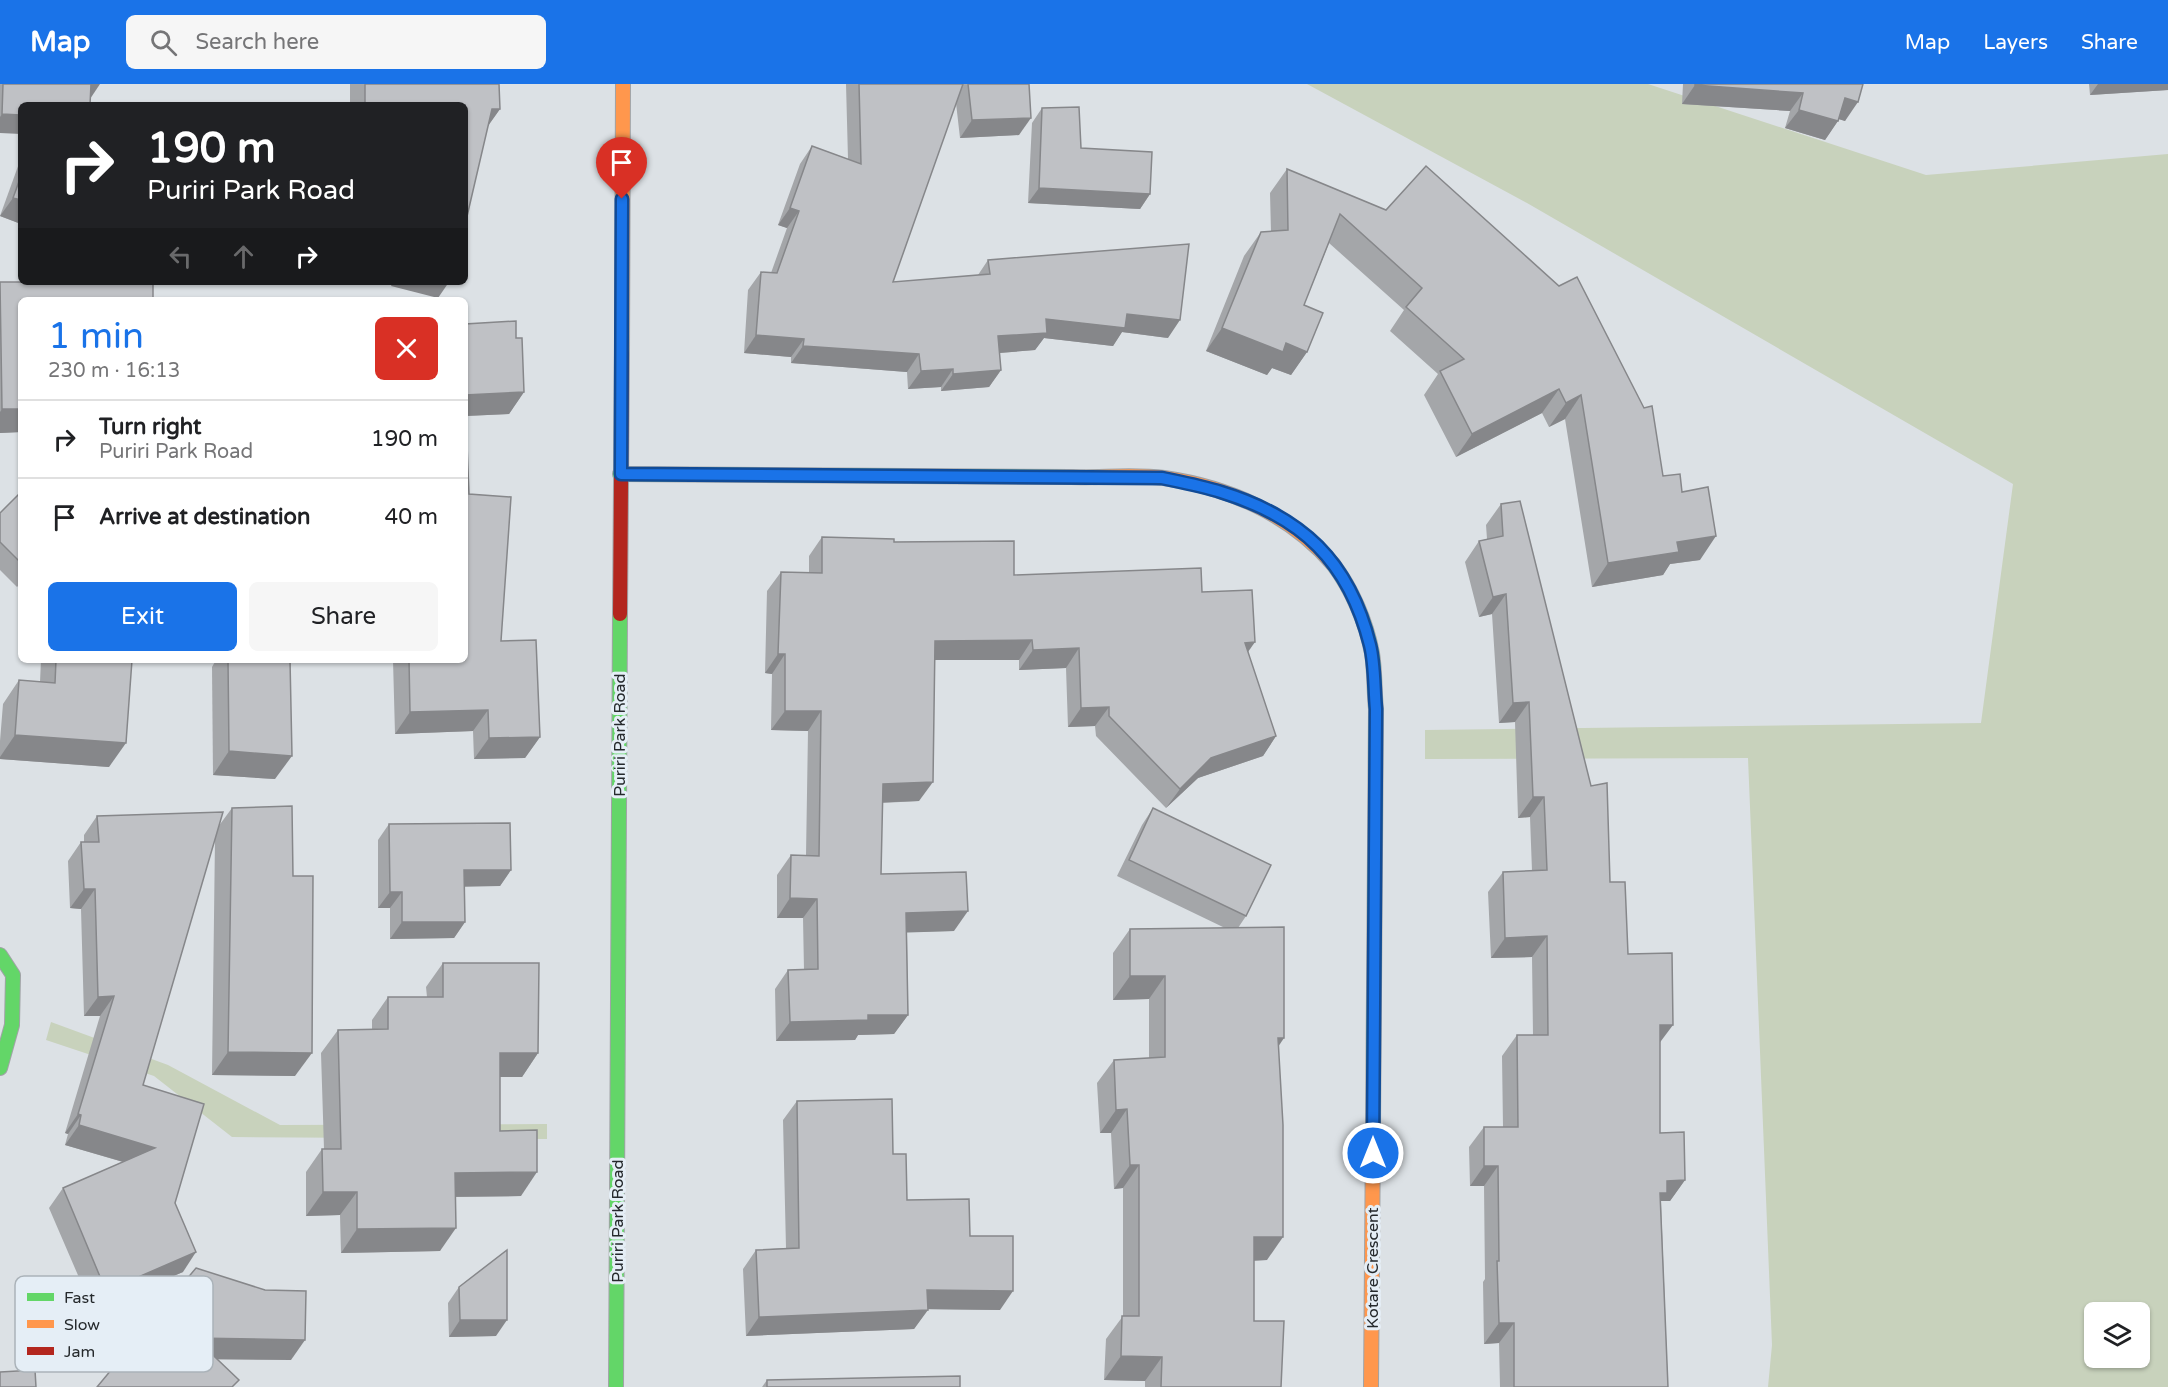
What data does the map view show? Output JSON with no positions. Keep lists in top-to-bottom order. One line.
{"streets":{"street":["Puriri Park Road","Kotare Crescent"]},"crossings":[["Puriri Park Road","Kotare Crescent"]],"legend":["Fast","Slow","Jam"],"page":{"header":"Map","search":"Search here","nav":["Map","Layers","Share"],"turn":["190 m","Puriri Park Road"],"heading":["1 min","230 m · 16:13"],"list":[{"name":"Turn right","note":"Puriri Park Road","value":"190 m"},{"name":"Arrive at destination","value":"40 m"}],"buttons":["Exit","Share"]}}
